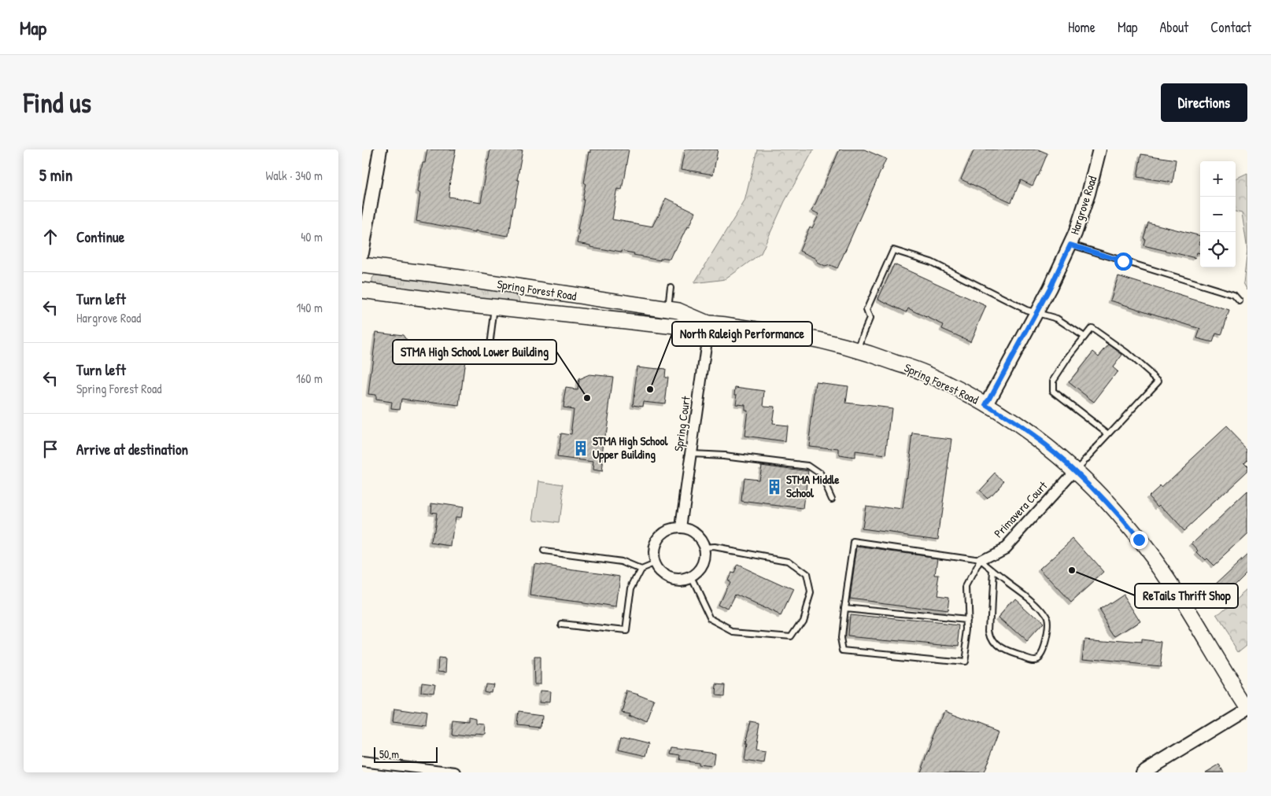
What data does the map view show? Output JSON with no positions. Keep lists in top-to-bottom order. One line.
{"streets":{"main road":["Spring Forest Road"],"street":["Hargrove Road","Spring Court","Primavera Court"]},"crossings":[["Hargrove Road","Spring Forest Road"],["Spring Forest Road","Spring Court"],["Spring Forest Road","Primavera Court"]],"places":{"other":["North Raleigh Performance","STMA High School Lower Building","ReTails Thrift Shop"],"building":["STMA High School Upper Building","STMA Middle School"]},"scale_bar":"50 m","page":{"header":"Map","nav":["Home","Map","About","Contact"],"buttons":"Directions","title":"Find us","heading":["5 min","Walk · 340 m"],"map_buttons":["+","−"],"list":[["Continue","40 m"],["Turn left","Hargrove Road","140 m"],["Turn left","Spring Forest Road","160 m"],"Arrive at destination"],"scale":"50 m"}}
